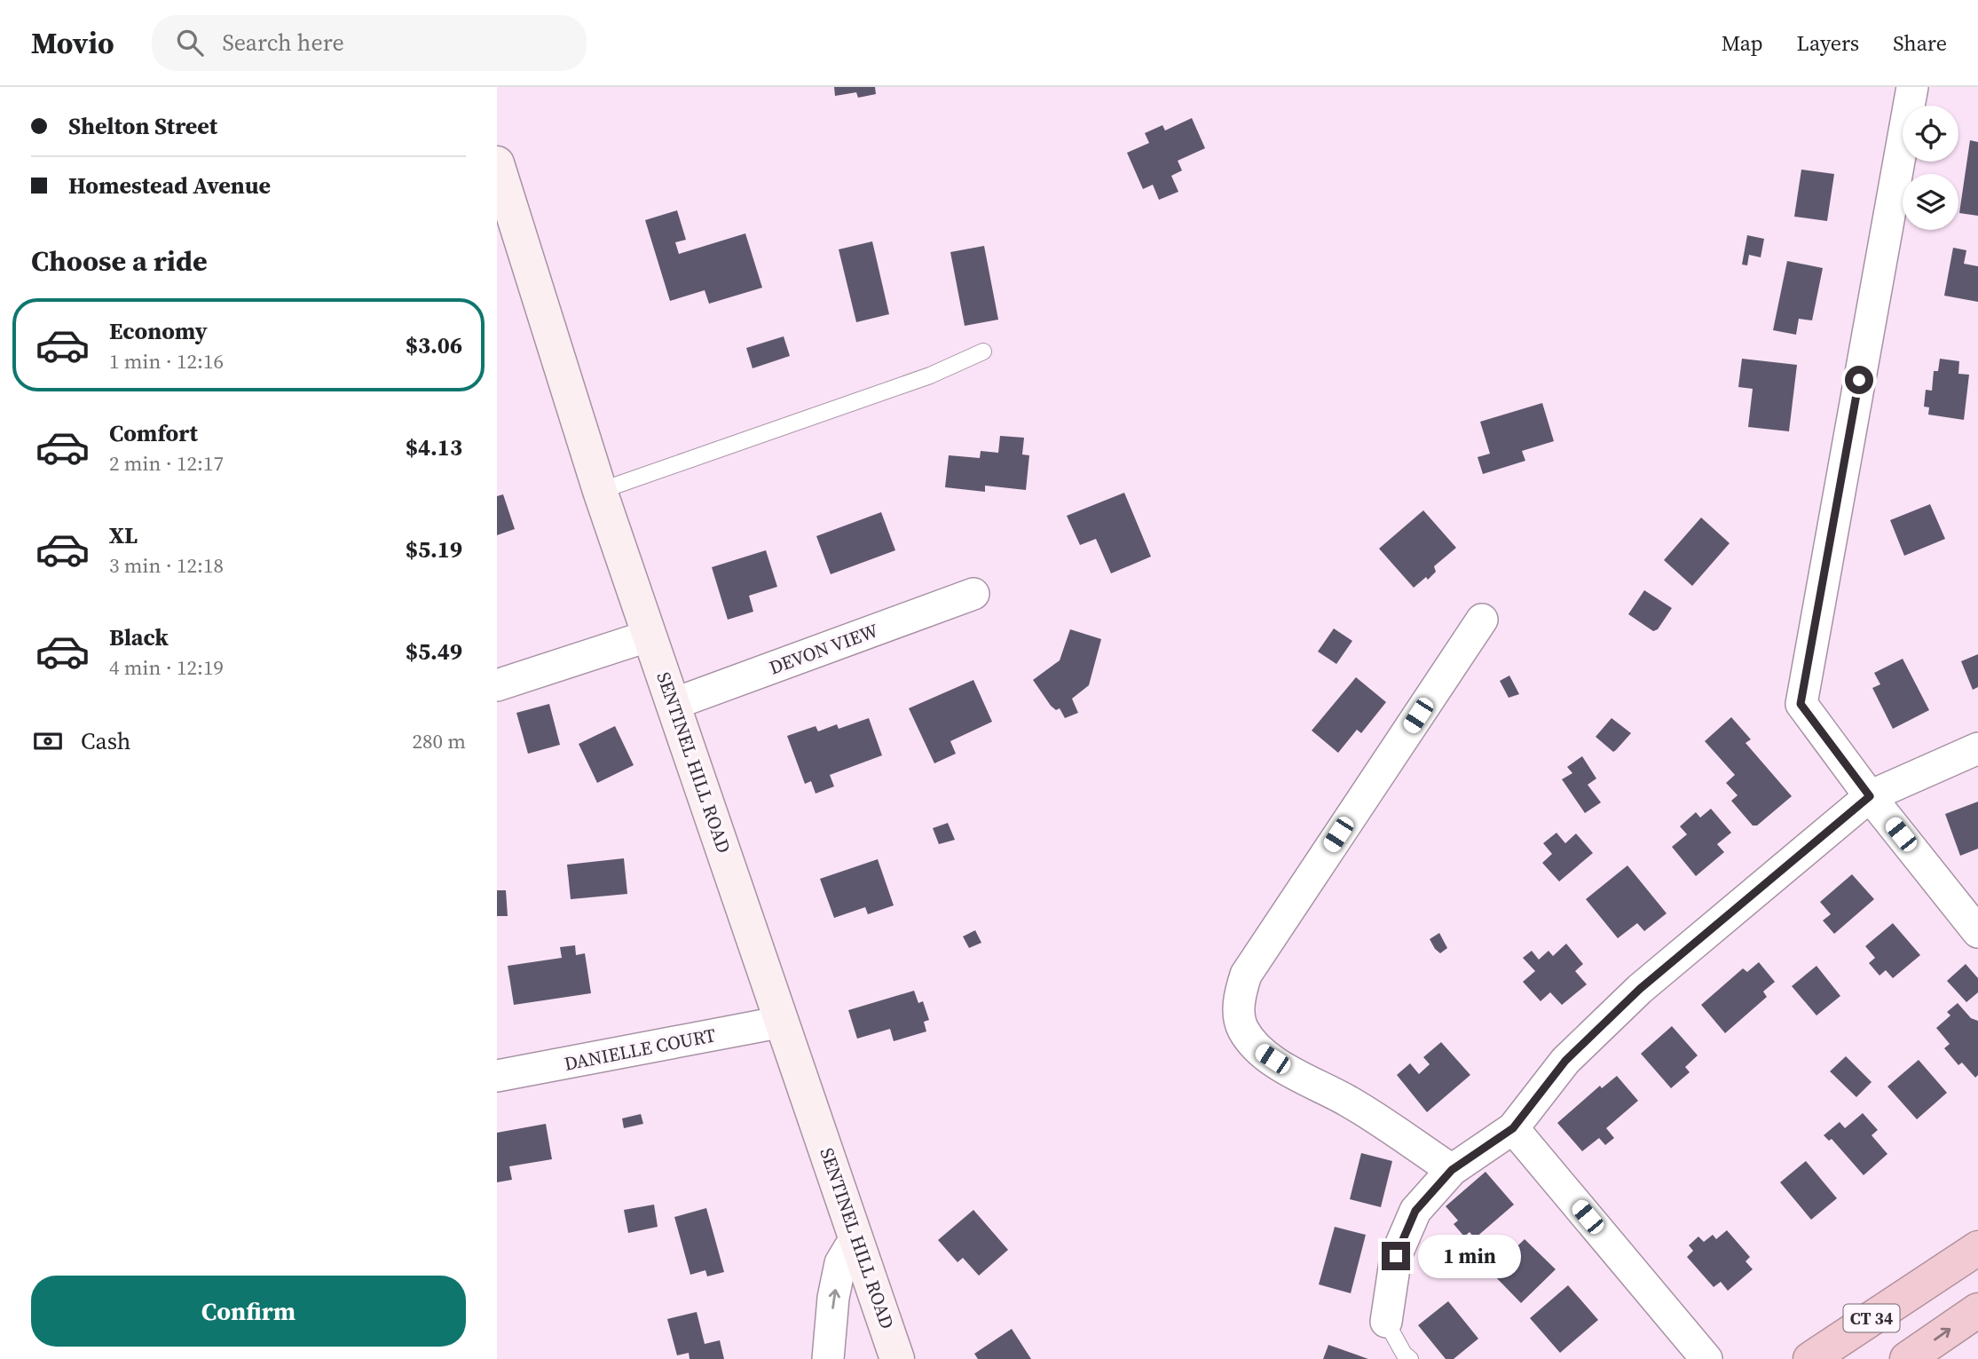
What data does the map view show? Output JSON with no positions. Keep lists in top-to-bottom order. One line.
{"streets":{"highway":["CT 34"],"main road":["SENTINEL HILL ROAD"],"street":["DEVON VIEW","DANIELLE COURT"]},"crossings":[["DEVON VIEW","SENTINEL HILL ROAD"],["SENTINEL HILL ROAD","DANIELLE COURT"]],"page":{"header":"Movio","search":"Search here","nav":["Map","Layers","Share"],"banner":["Shelton Street","Homestead Avenue"],"heading":"Choose a ride","list":[{"name":"Economy","note":"1 min · 12:16","value":"$3.06"},{"name":"Comfort","note":"2 min · 12:17","value":"$4.13"},{"name":"XL","note":"3 min · 12:18","value":"$5.19"},{"name":"Black","note":"4 min · 12:19","value":"$5.49"}],"pay":["Cash","280 m"],"bubble":"1 min","buttons":"Confirm"}}
